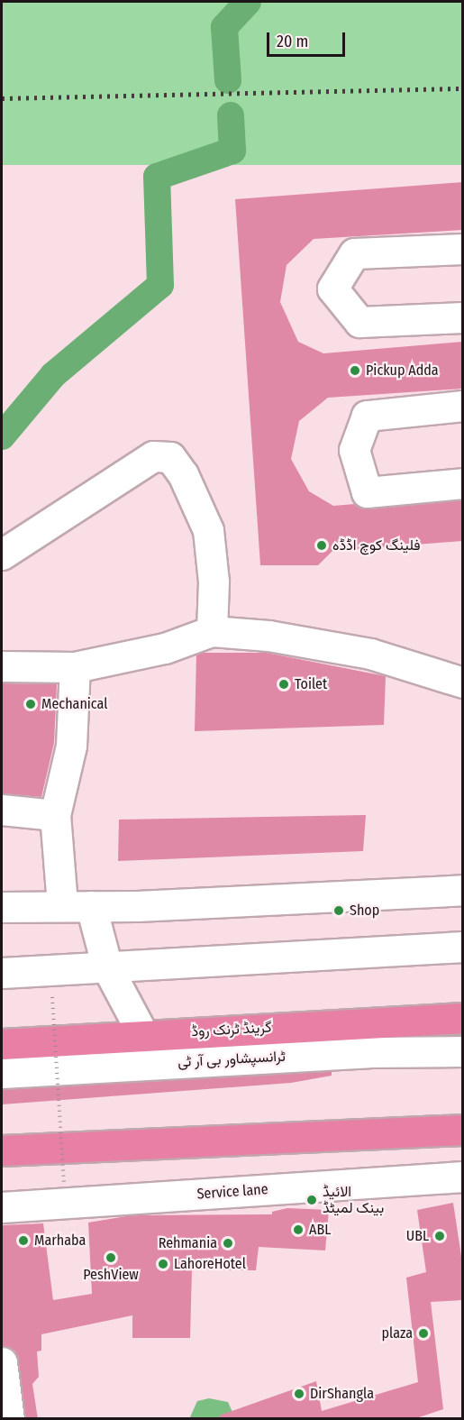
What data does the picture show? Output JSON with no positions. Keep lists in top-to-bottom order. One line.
{"streets":{"highway":["گرینڈ ٹرنک روڈ"],"street":["ٹرانسپشاور بی آر ٹی","Service lane"]},"places":["Pickup Adda","فلینگ کوچ اڈڈہ","Toilet","Mechanical","Shop","الائیڈ بینک لمیٹڈ","ABL","UBL","Marhaba","Rehmania","PeshView","LahoreHotel","plaza","DirShangla"],"scale_bar":"20 m"}
